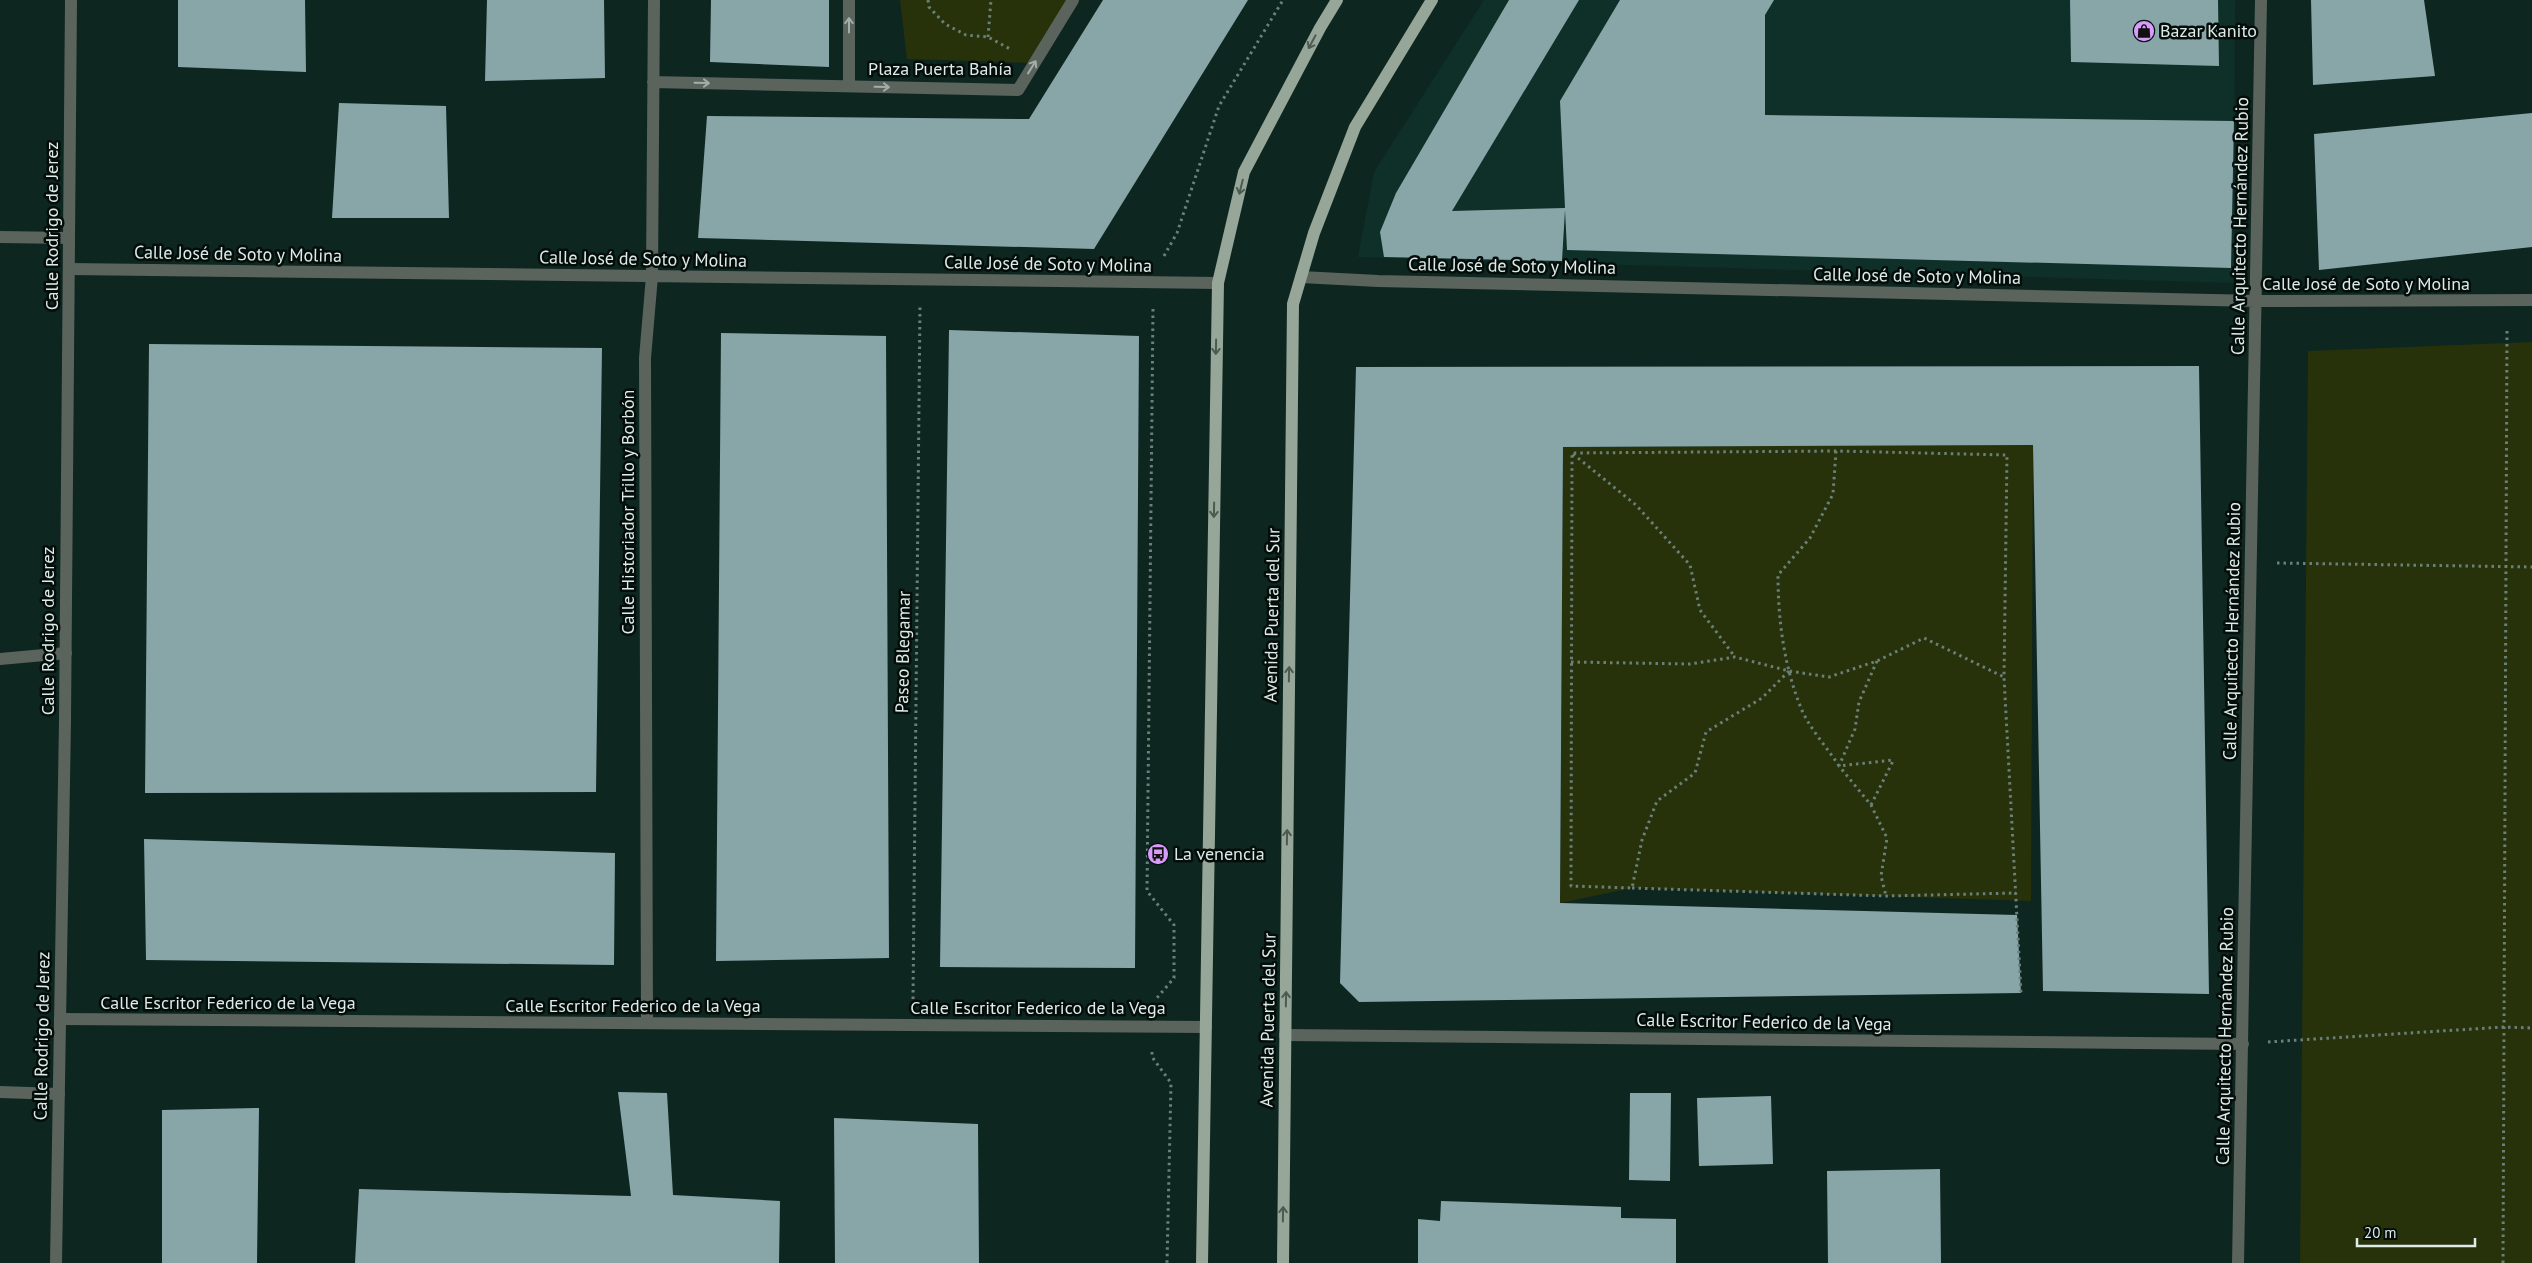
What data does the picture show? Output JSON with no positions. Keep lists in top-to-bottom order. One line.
{"streets":{"main road":["Avenida Puerta del Sur"],"street":["Plaza Puerta Bahía","Calle Rodrigo de Jerez","Calle Arquitecto Hernández Rubio","Calle José de Soto y Molina","Calle Historiador Trillo y Borbón","Calle Escritor Federico de la Vega"],"path":["Paseo Blegamar"]},"crossings":[["Plaza Puerta Bahía","Calle Historiador Trillo y Borbón"],["Calle Rodrigo de Jerez","Calle José de Soto y Molina"],["Calle Rodrigo de Jerez","Calle Escritor Federico de la Vega"],["Calle Arquitecto Hernández Rubio","Calle José de Soto y Molina"],["Calle Arquitecto Hernández Rubio","Calle Escritor Federico de la Vega"],["Calle José de Soto y Molina","Calle Historiador Trillo y Borbón"],["Calle José de Soto y Molina","Avenida Puerta del Sur"],["Calle José de Soto y Molina","Paseo Blegamar"],["Calle Historiador Trillo y Borbón","Calle Escritor Federico de la Vega"],["Avenida Puerta del Sur","Calle Escritor Federico de la Vega"],["Paseo Blegamar","Calle Escritor Federico de la Vega"]],"one_way":["Plaza Puerta Bahía"],"places":{"shop":["Bazar Kanito"],"bus stop":["La venencia"]},"scale_bar":"20 m"}
